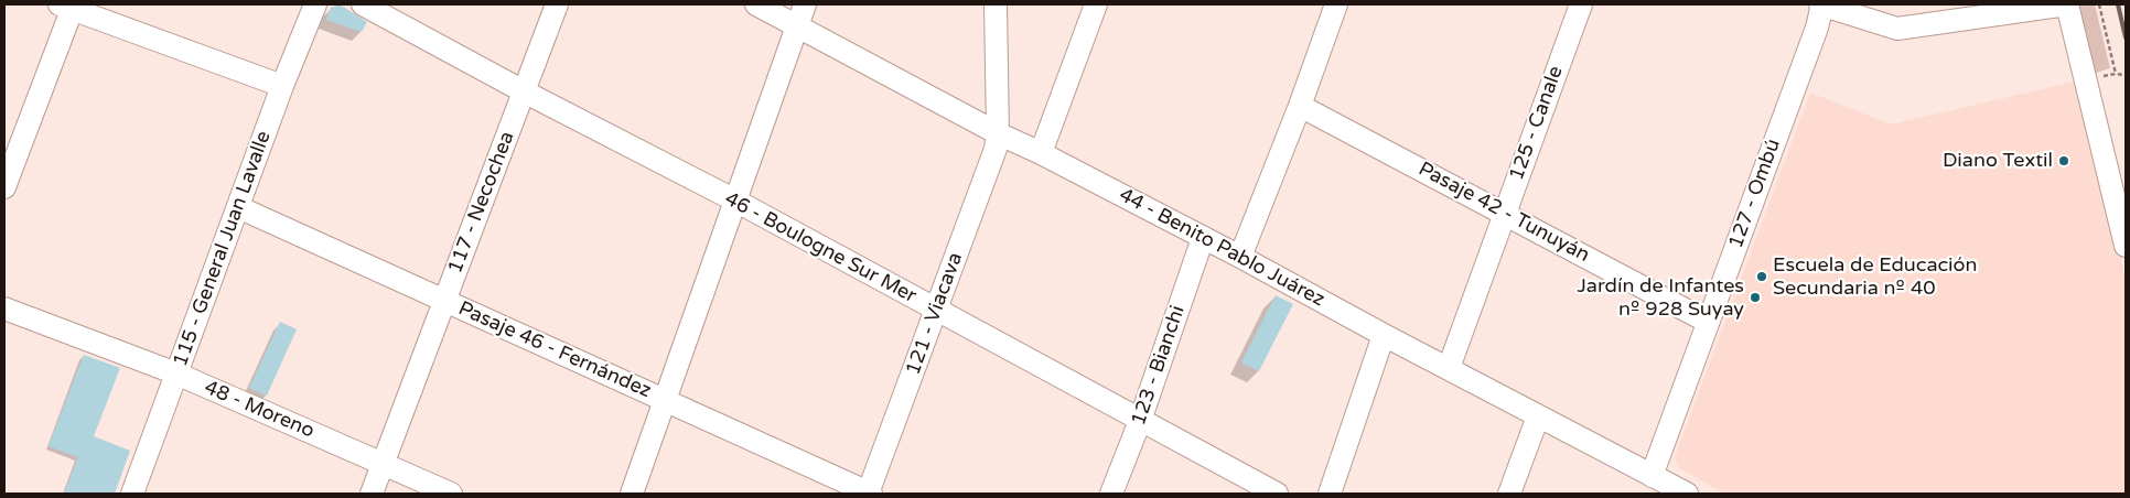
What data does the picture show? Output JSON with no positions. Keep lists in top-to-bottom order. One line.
{"streets":{"street":["125 - Canale","127 - Ombú","117 - Necochea","Pasaje 42 - Tunuyán","46 - Boulogne Sur Mer","44 - Benito Pablo Juárez","115 - General Juan Lavalle","121 - Viacava","Pasaje 46 - Fernández","123 - Bianchi","48 - Moreno"]},"crossings":[["125 - Canale","Pasaje 42 - Tunuyán"],["125 - Canale","44 - Benito Pablo Juárez"],["127 - Ombú","Pasaje 42 - Tunuyán"],["127 - Ombú","44 - Benito Pablo Juárez"],["117 - Necochea","46 - Boulogne Sur Mer"],["117 - Necochea","Pasaje 46 - Fernández"],["117 - Necochea","48 - Moreno"],["46 - Boulogne Sur Mer","121 - Viacava"],["46 - Boulogne Sur Mer","123 - Bianchi"],["44 - Benito Pablo Juárez","121 - Viacava"],["44 - Benito Pablo Juárez","123 - Bianchi"],["115 - General Juan Lavalle","Pasaje 46 - Fernández"],["115 - General Juan Lavalle","48 - Moreno"],["121 - Viacava","Pasaje 46 - Fernández"]],"places":["Diano Textil","Escuela de Educación Secundaria nº 40","Jardín de Infantes nº 928 Suyay"]}
